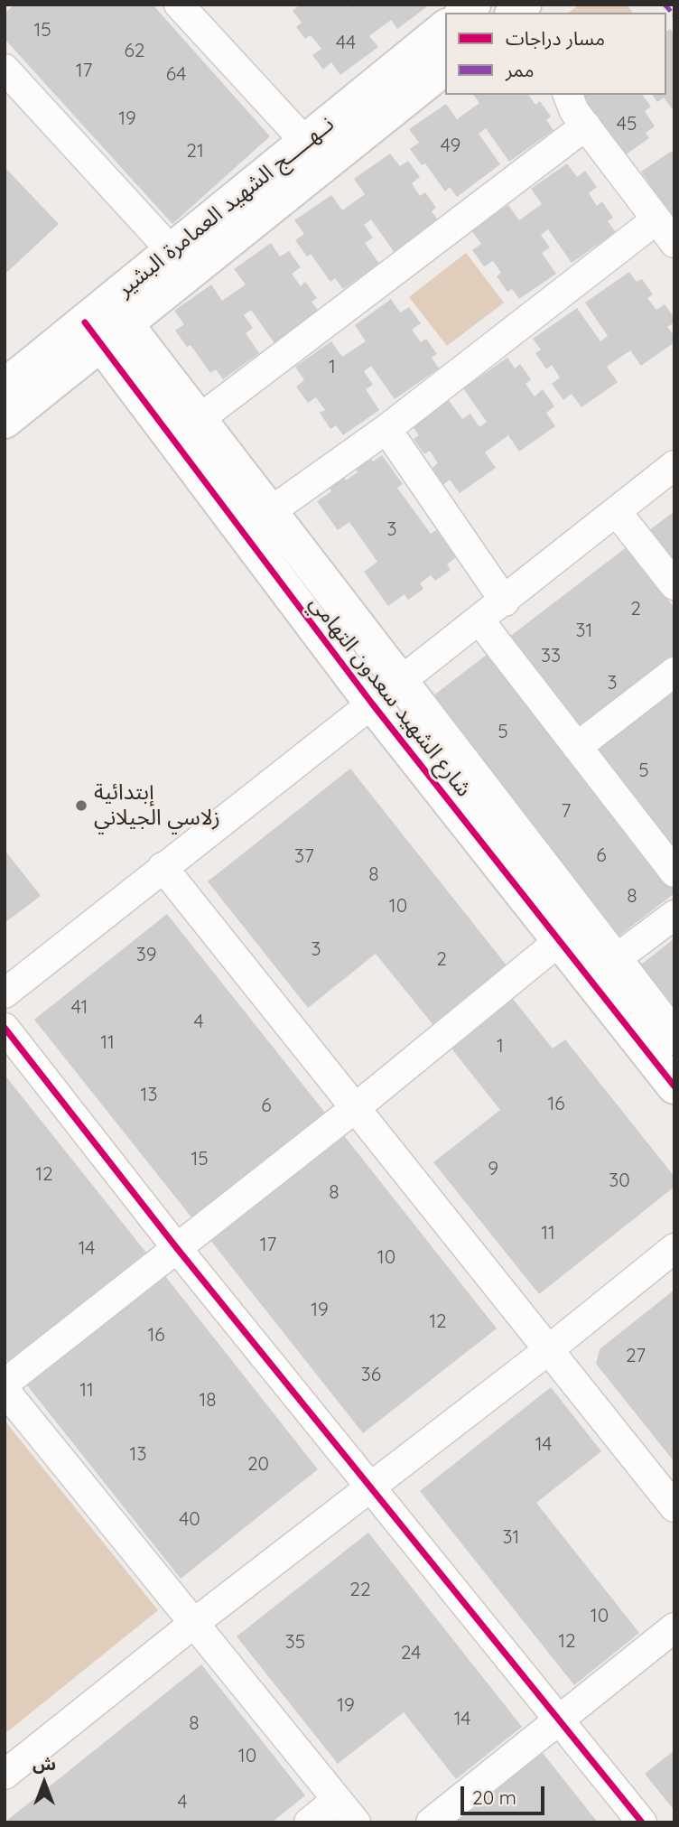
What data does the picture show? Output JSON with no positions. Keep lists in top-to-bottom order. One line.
{"streets":{"street":["نــهـــــج الشهيد العمامرة البشير","شارع الشهيد سعدون التهامي"]},"crossings":[["نــهـــــج الشهيد العمامرة البشير","شارع الشهيد سعدون التهامي"]],"places":["إبتدائية زلاسي الجيلاني"],"house_numbers":["15","44","62","17","64","19","45","49","21","1","3","2","31","33","3","5","5","7","6","37","8","8","10","3","39","2","41","4","11","1","13","16","6","15","9","12","30","8","11","17","14","10","19","12","16","27","36","11","18","14","13","20","40","31","22","10","12","35","24","19","14","8","10","4"],"legend":["مسار دراجات","ممر"],"scale_bar":"20 m","north":"top"}
